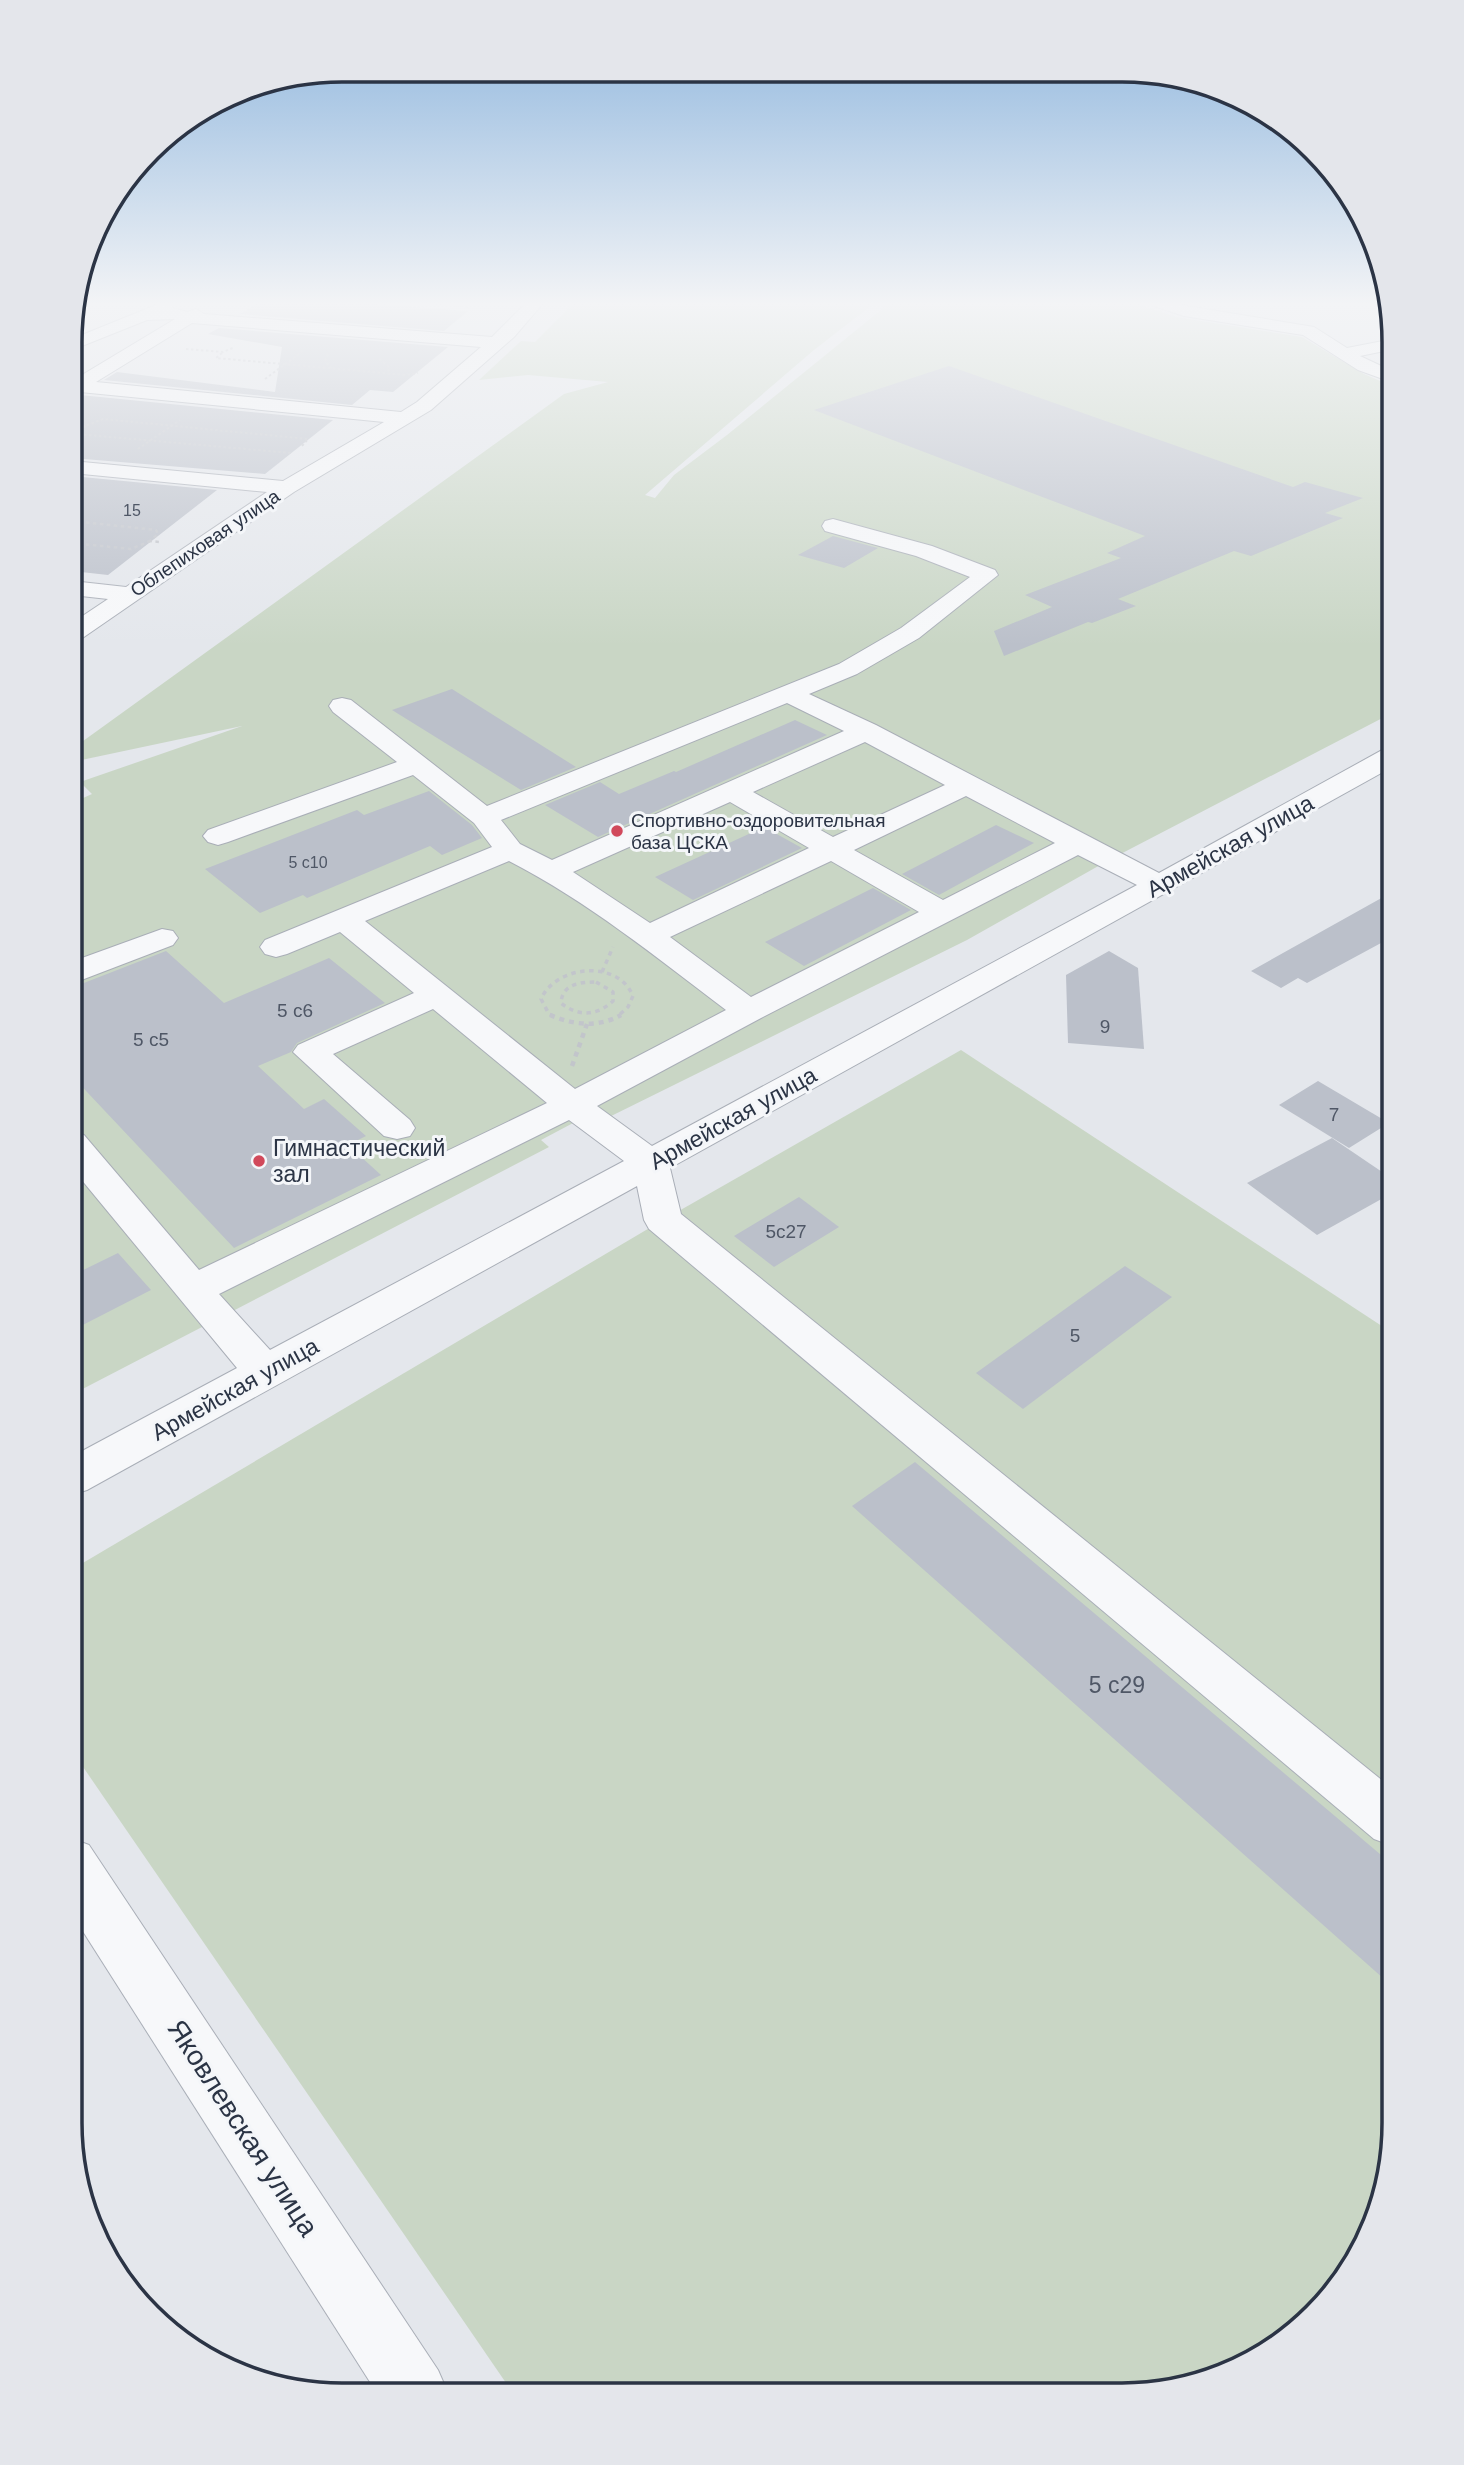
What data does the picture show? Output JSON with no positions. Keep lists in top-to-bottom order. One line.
{"streets":{"street":["Облепиховая улица","Армейская улица","Яковлевская улица"]},"places":["Спортивно-оздоровительная база ЦСКА","Гимнастический зал"],"house_numbers":["15","5 с10","5 с6","9","5 с5","7","5с27","5","5 с29"]}
